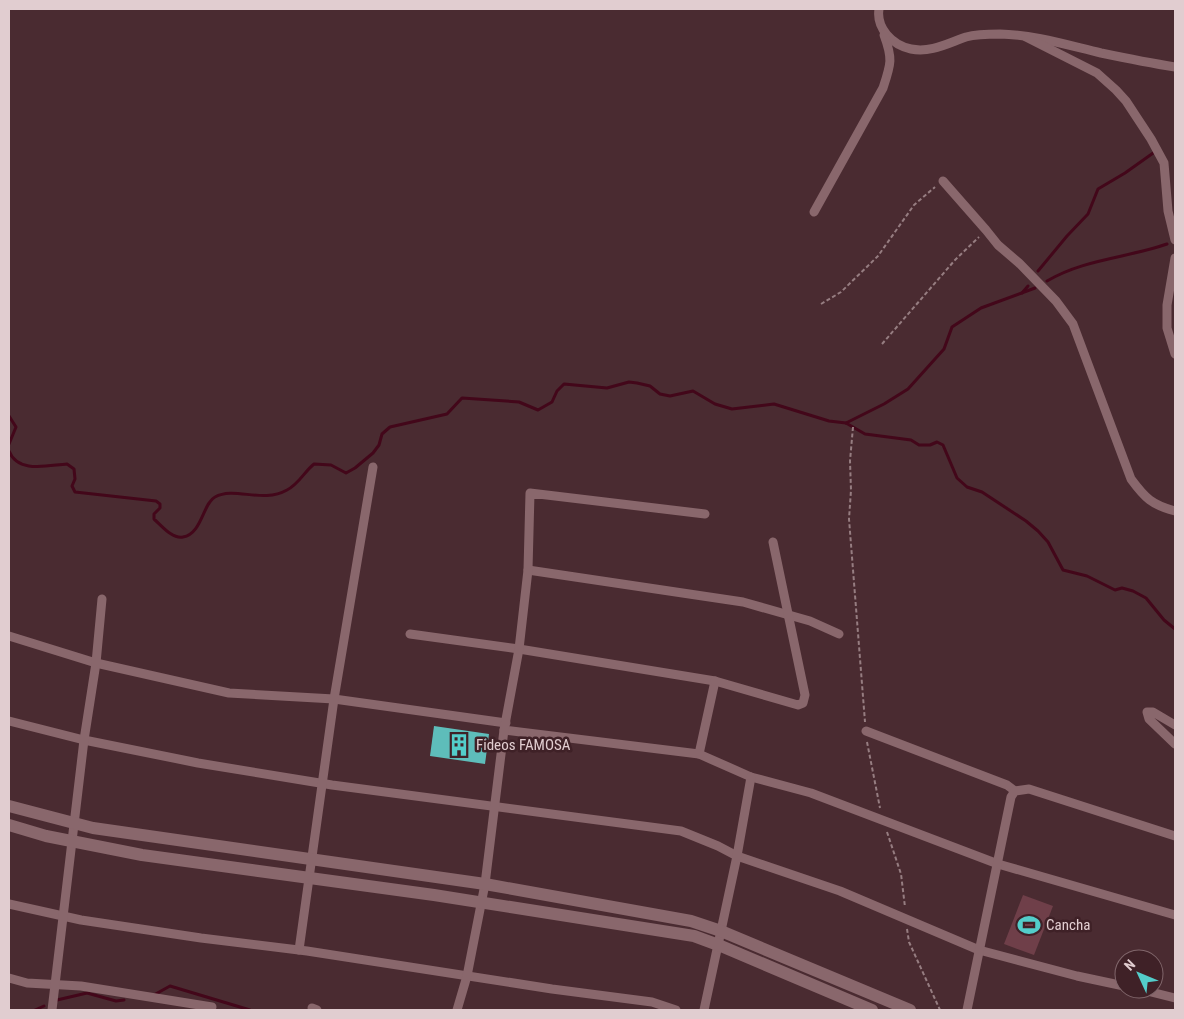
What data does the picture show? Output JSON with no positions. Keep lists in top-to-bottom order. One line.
{"places":{"building":["Fideos FAMOSA"],"sports":["Cancha"]},"north":"top left"}
